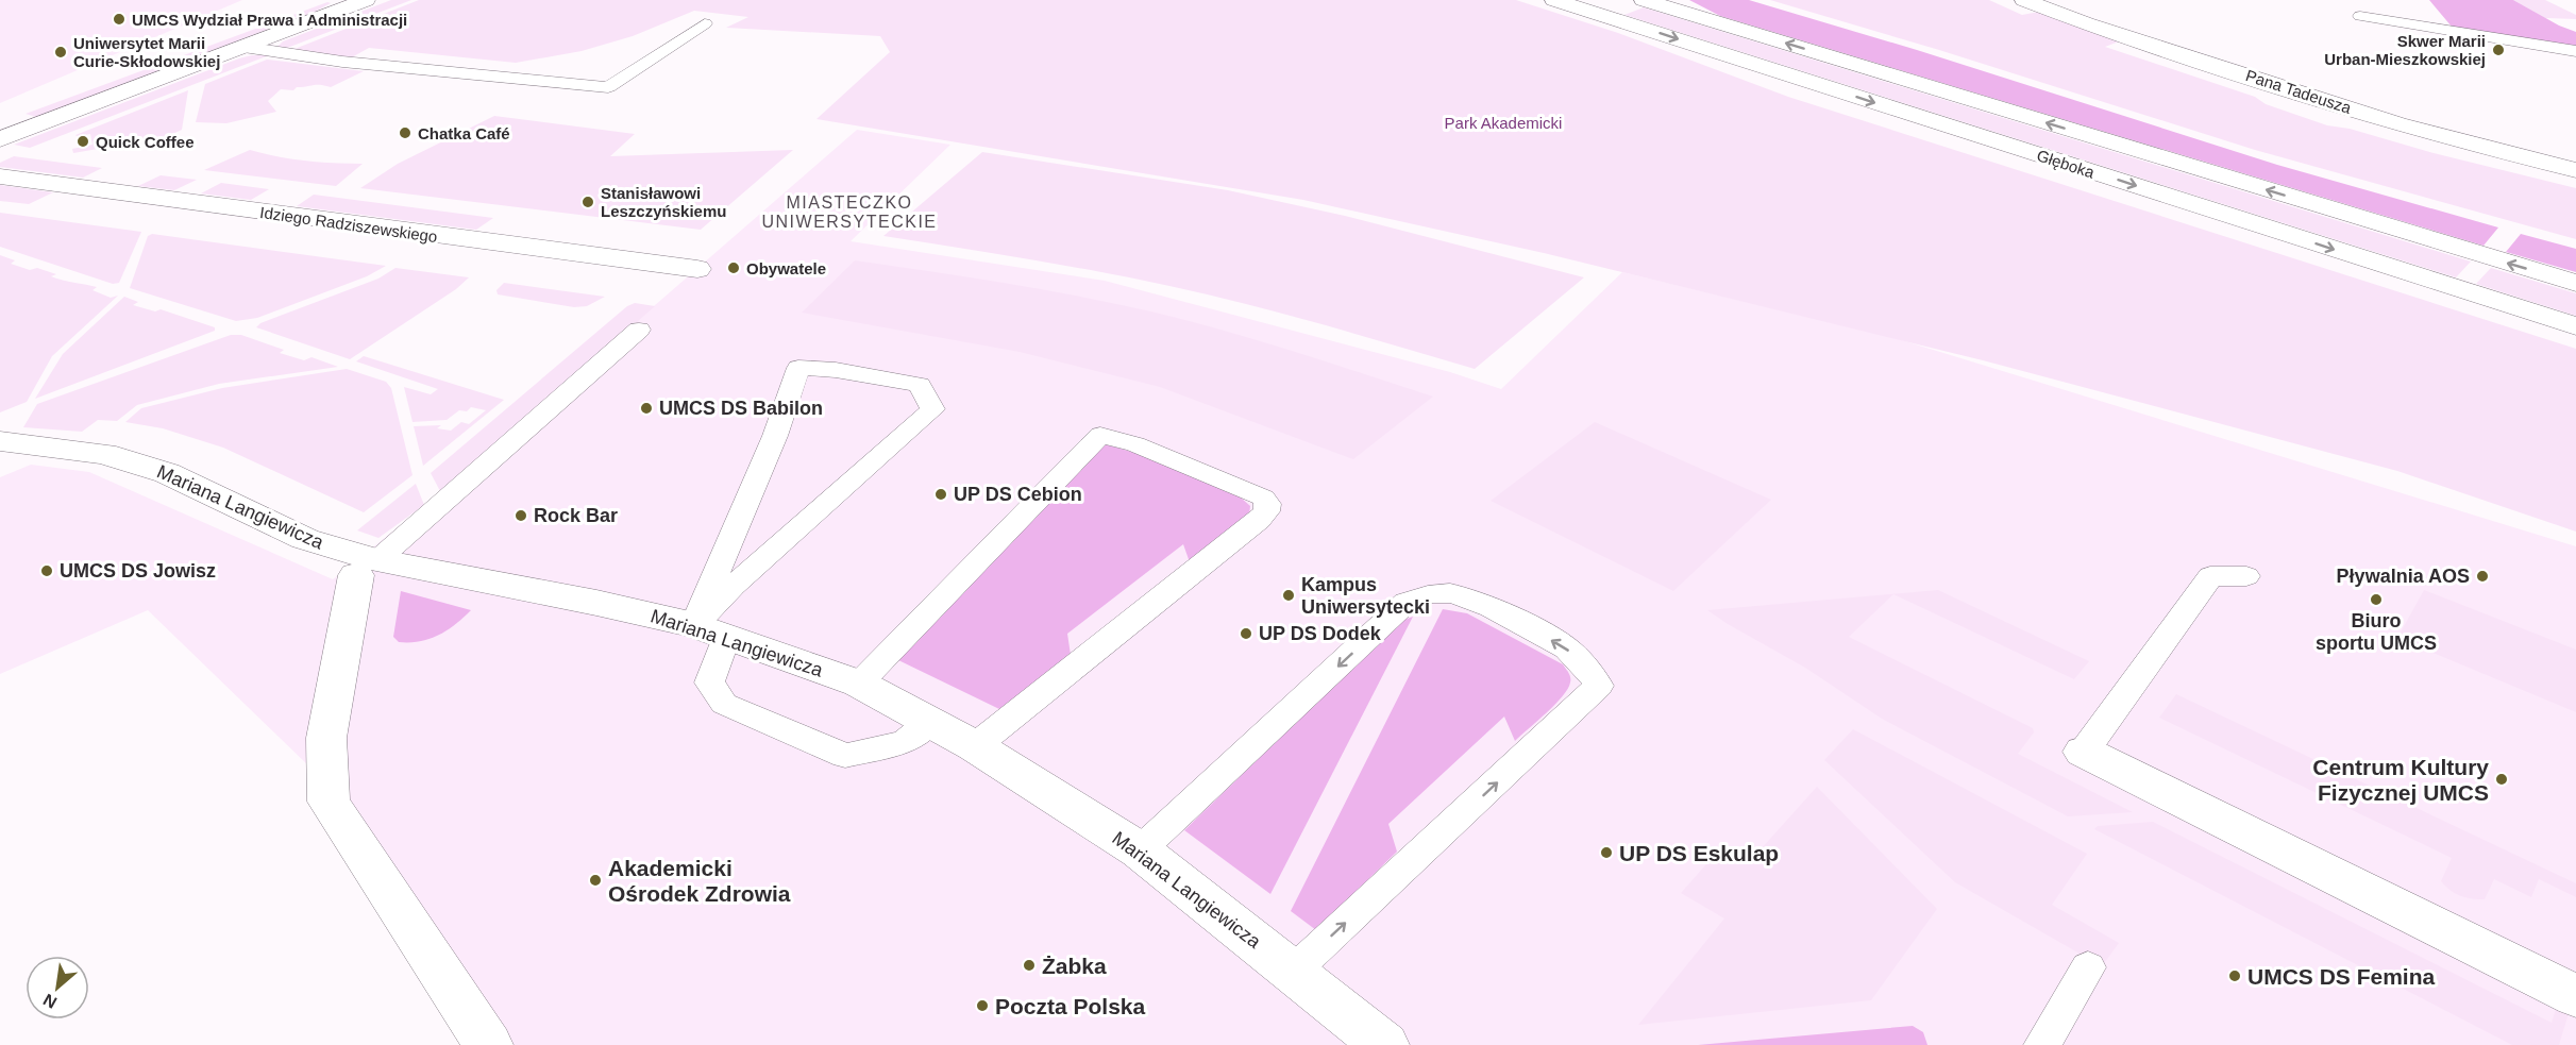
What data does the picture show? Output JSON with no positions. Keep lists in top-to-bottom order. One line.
{"streets":{"street":["Pana Tadeusza","Głęboka","Idziego Radziszewskiego","Mariana Langiewicza"]},"districts":["MIASTECZKO UNIWERSYTECKIE"],"parks":["Park Akademicki"],"places":["UMCS Wydział Prawa i Administracji","Skwer Marii Urban-Mieszkowskiej","Uniwersytet Marii Curie-Skłodowskiej","Chatka Café","Quick Coffee","Stanisławowi Leszczyńskiemu","Obywatele","UMCS DS Babilon","UP DS Cebion","Rock Bar","UMCS DS Jowisz","Pływalnia AOS","Kampus Uniwersytecki","Biuro sportu UMCS","UP DS Dodek","Centrum Kultury Fizycznej UMCS","UP DS Eskulap","Akademicki Ośrodek Zdrowia","Żabka","UMCS DS Femina","Poczta Polska"],"north":"bottom left"}
